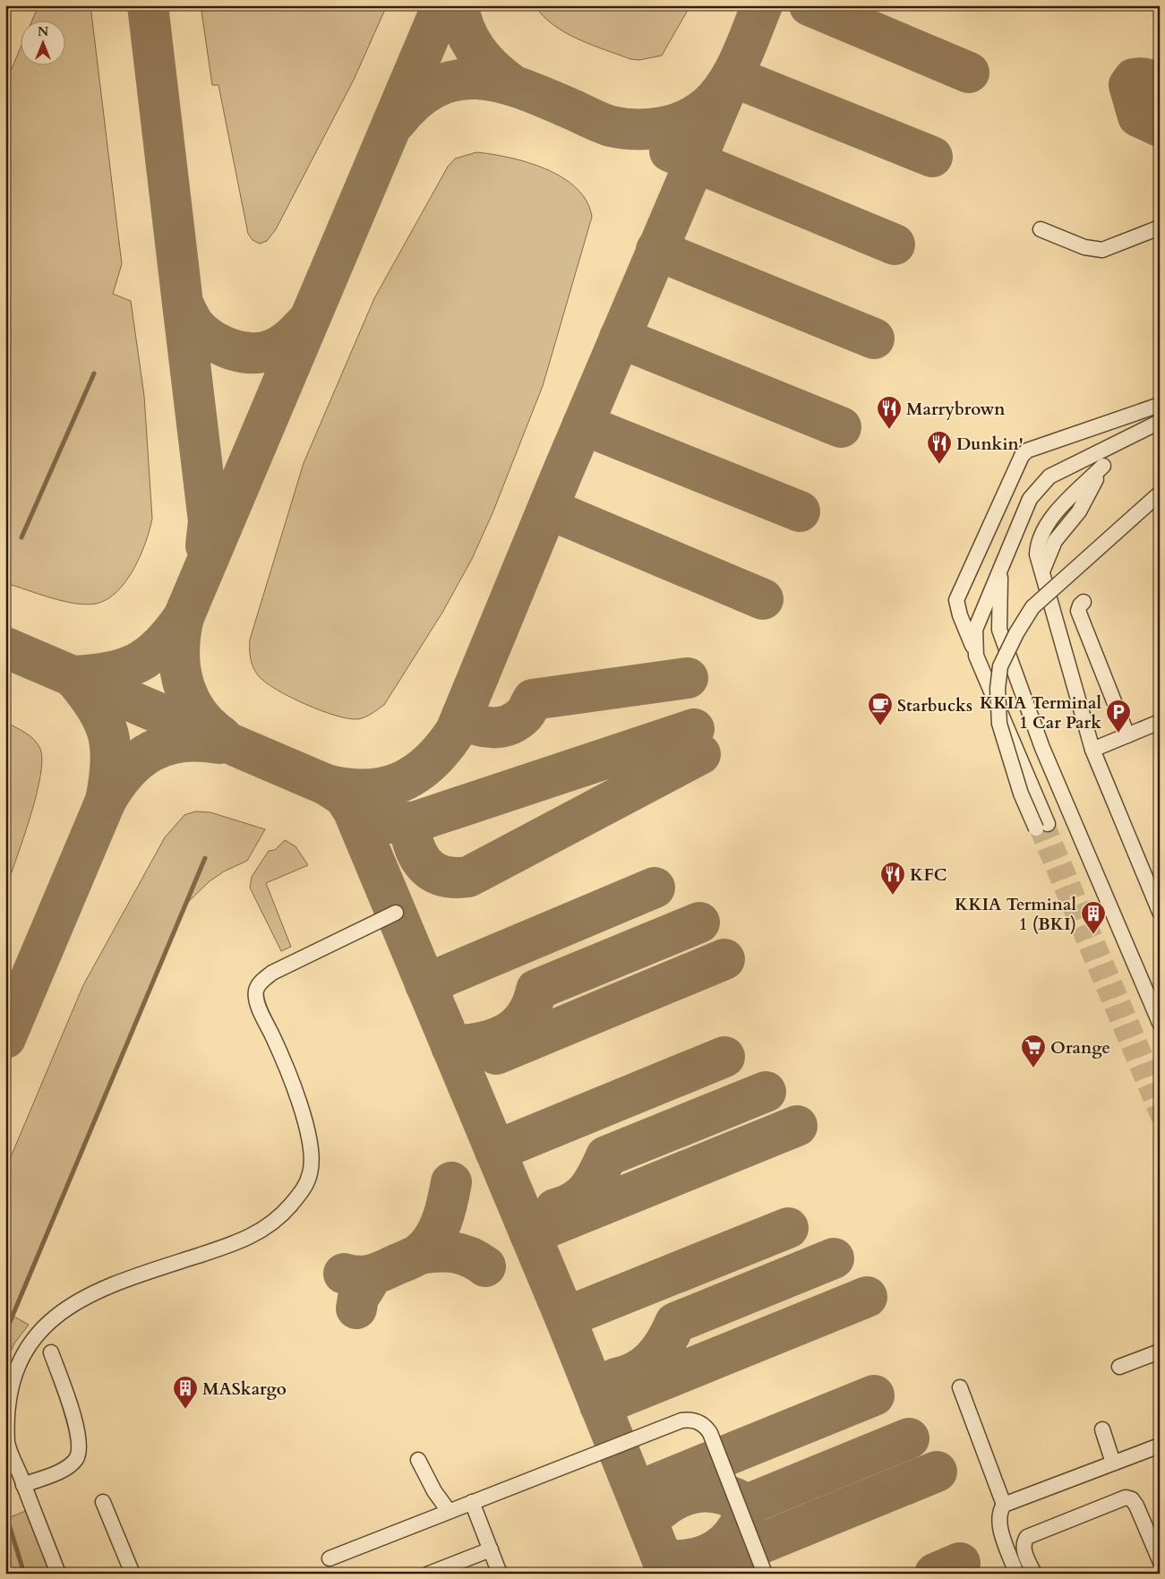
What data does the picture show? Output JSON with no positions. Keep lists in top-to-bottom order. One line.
{"places":{"restaurant":["Marrybrown","Dunkin'","KFC"],"cafe":["Starbucks"],"parking":["KKIA Terminal 1 Car Park"],"building":["KKIA Terminal 1 (BKI)","MASkargo"],"supermarket":["Orange"]},"north":"top"}
